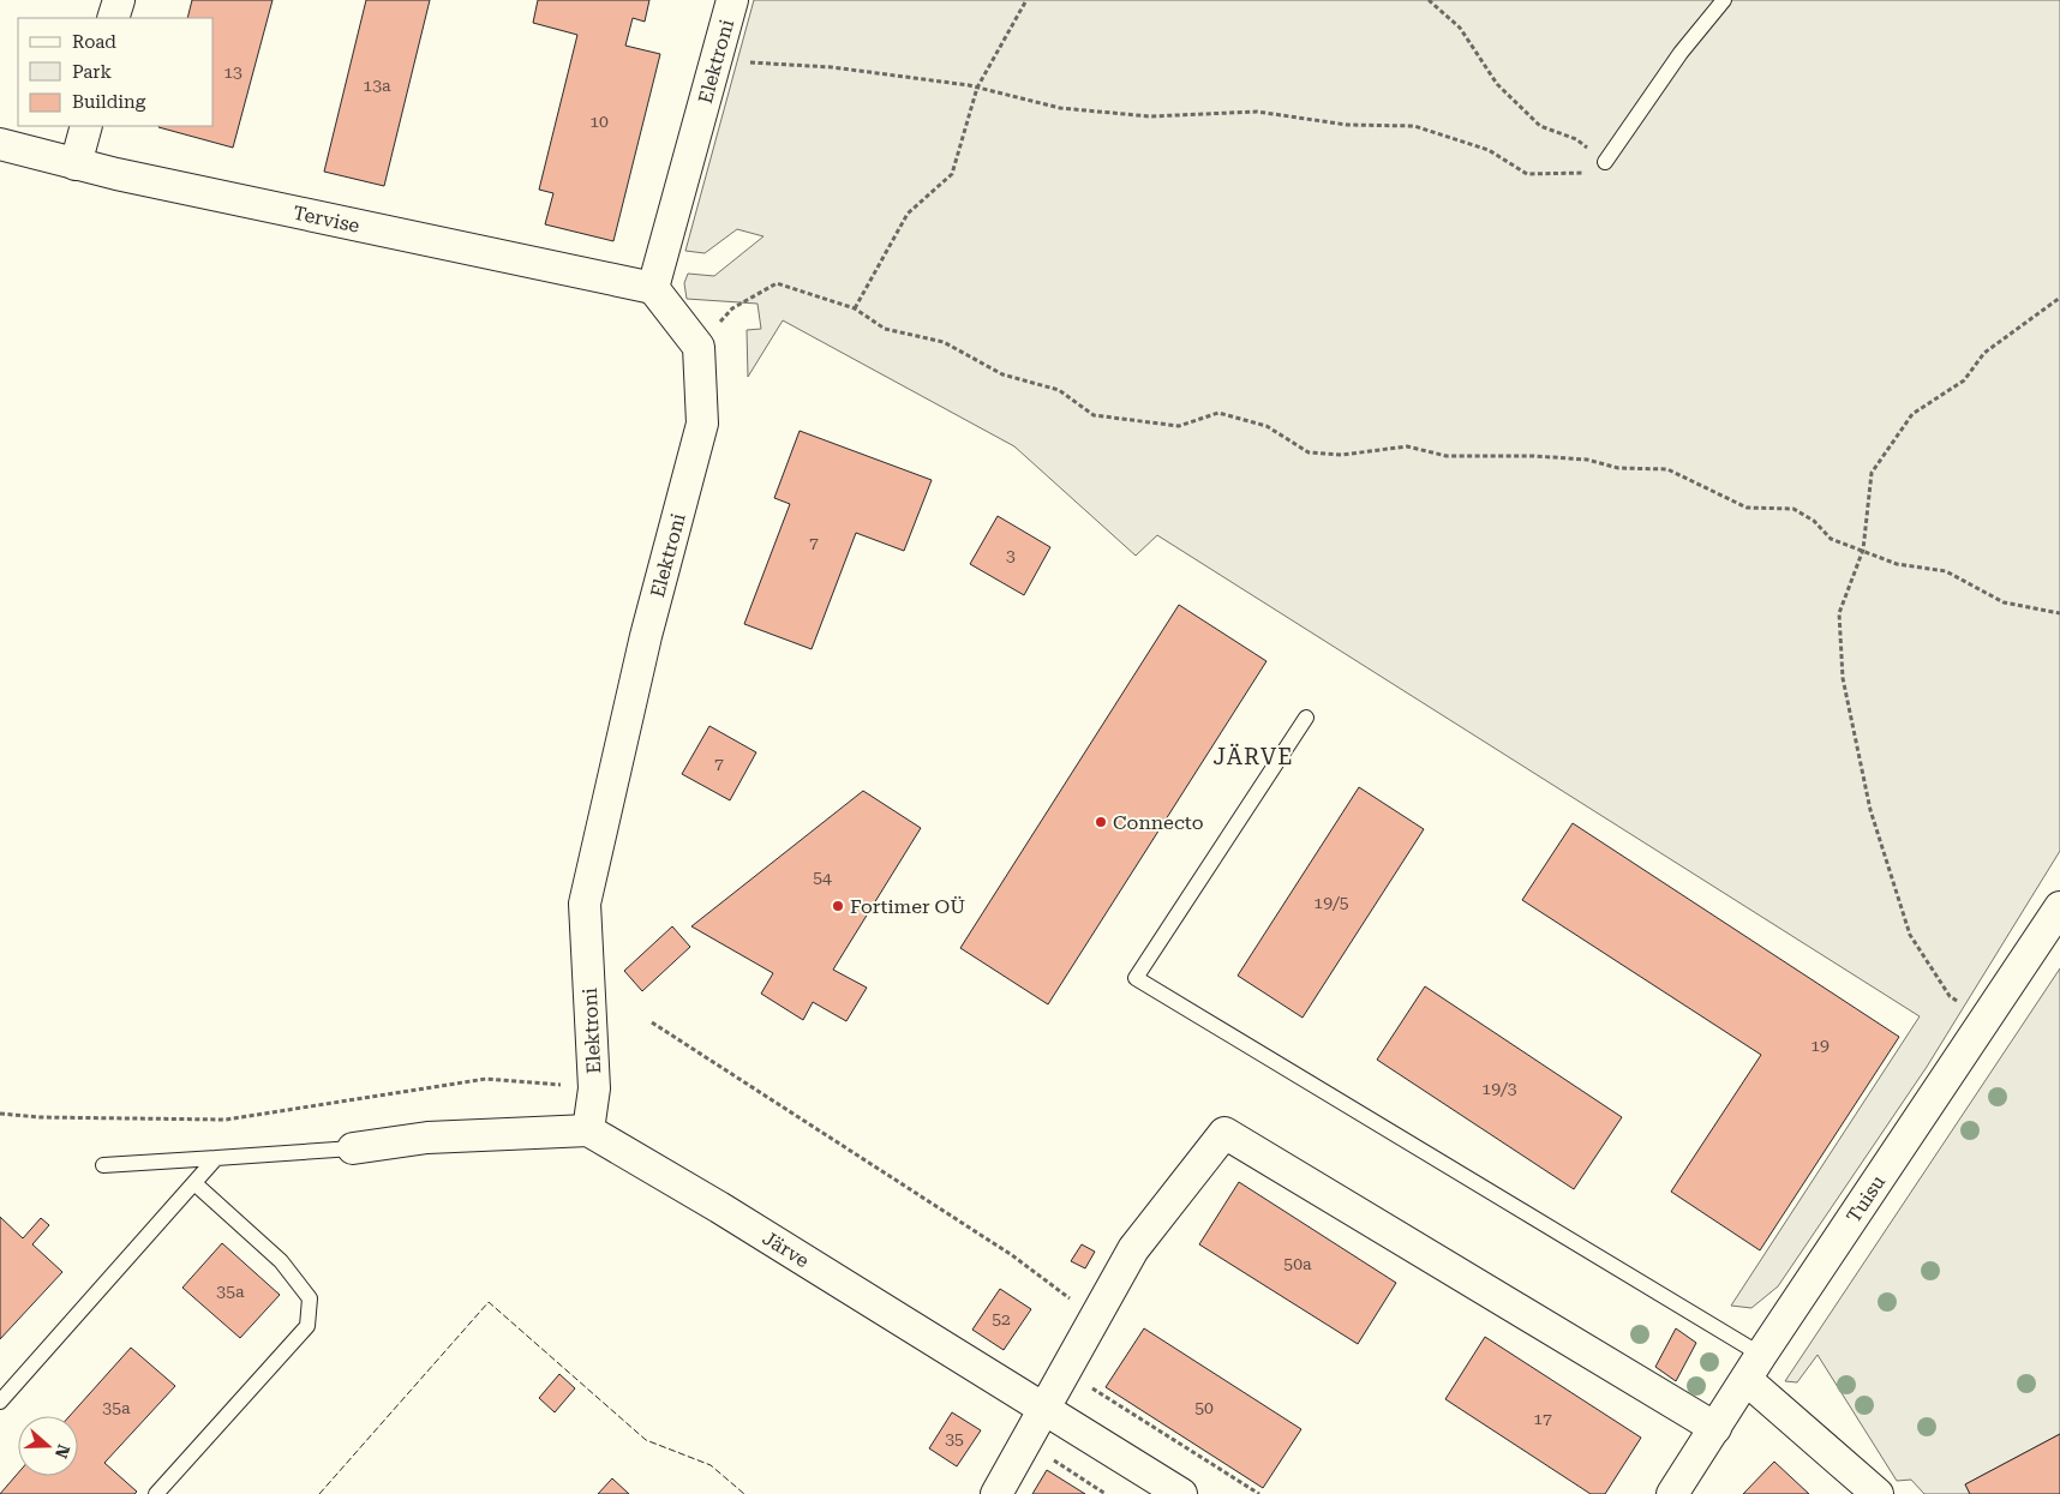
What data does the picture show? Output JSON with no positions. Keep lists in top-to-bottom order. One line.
{"streets":{"street":["Elektroni","Tervise","Tuisu","Järve"]},"crossings":[["Elektroni","Tervise"],["Elektroni","Järve"]],"districts":["JÄRVE"],"places":["Connecto","Fortimer OÜ"],"house_numbers":["13","13a","10","7","3","7","54","19/5","19","19/3","50a","35a","52","35a","50","17","35"],"legend":["Road","Park","Building"],"north":"right"}
